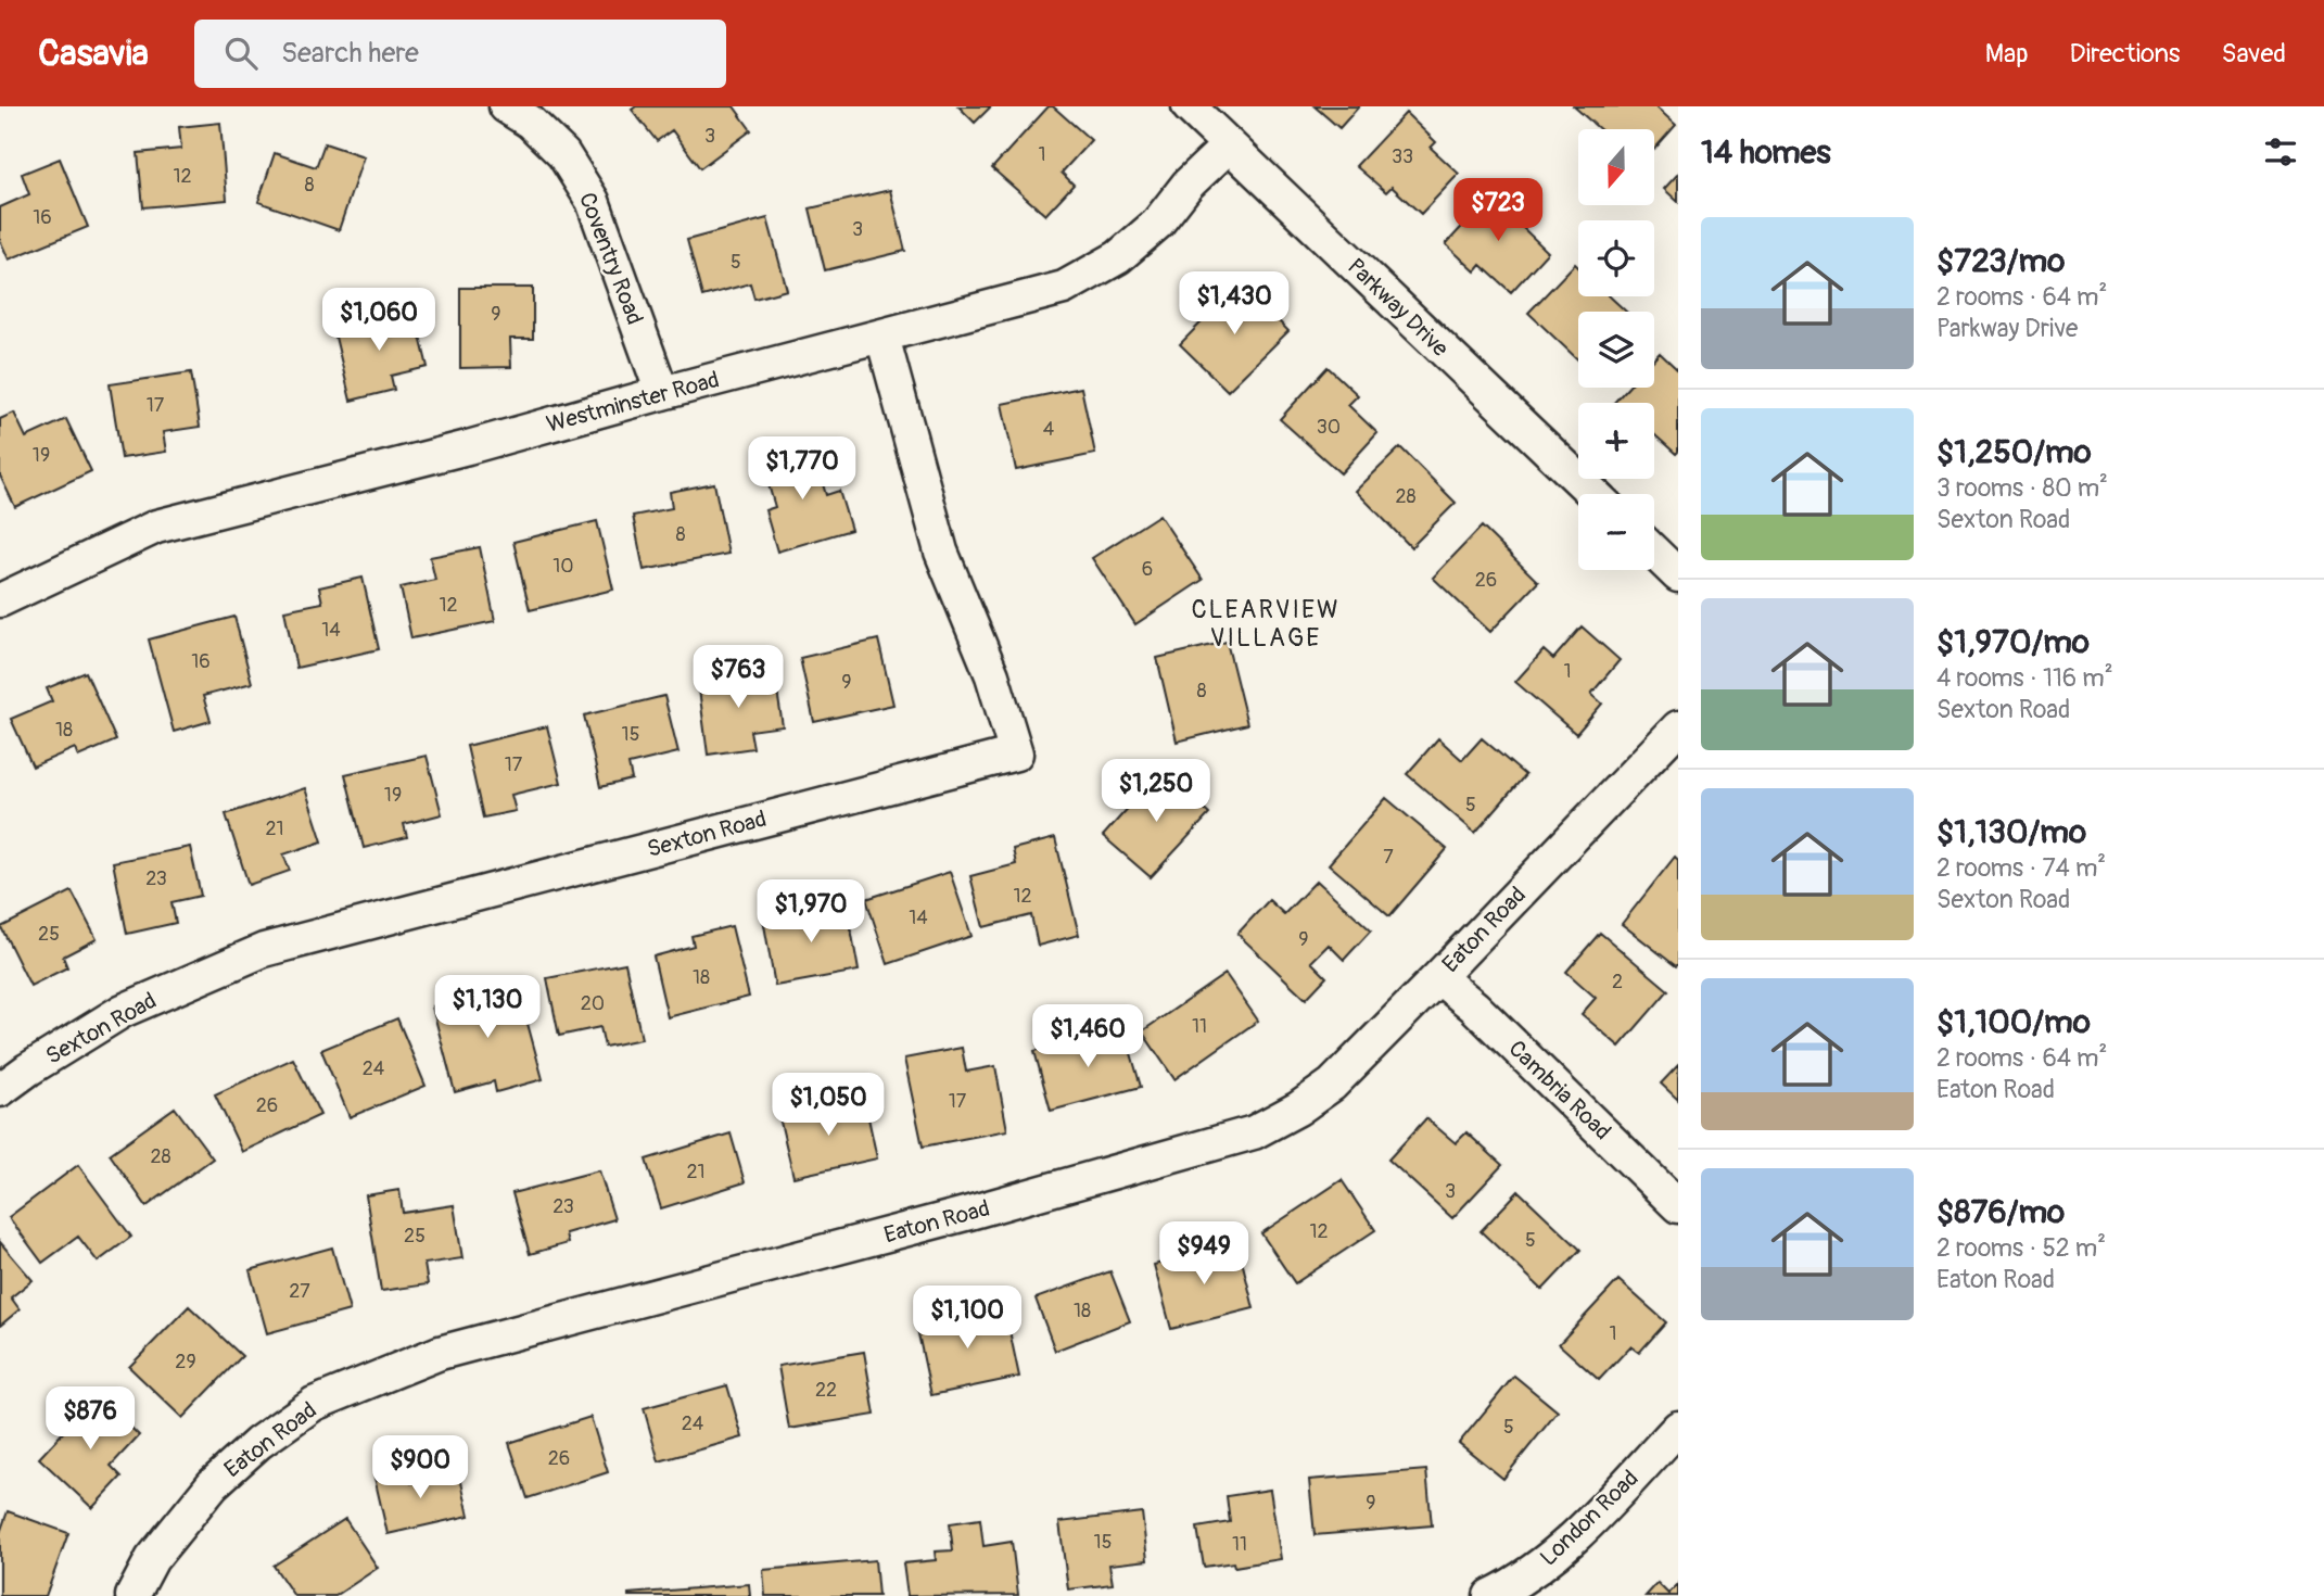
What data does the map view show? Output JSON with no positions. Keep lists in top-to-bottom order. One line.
{"streets":{"street":["Coventry Road","Parkway Drive","Westminster Road","Sexton Road","Eaton Road","Cambria Road","London Road"]},"crossings":[["Coventry Road","Westminster Road"],["Parkway Drive","Westminster Road"],["Westminster Road","Sexton Road"],["Eaton Road","Cambria Road"]],"districts":["CLEARVIEW VILLAGE"],"house_numbers":["3","1","33","12","8","16","3","5","9","17","30","4","19","28","8","10","6","26","12","14","16","1","9","8","18","15","17","19","5","21","7","23","12","14","25","9","18","2","20","11","24","17","26","28","21","3","23","12","25","5","27","18","1","29","22","24","5","26","9","15","11"],"north":"bottom","page":{"header":"Casavia","search":"Search here","nav":["Map","Directions","Saved"],"heading":"14 homes","map_buttons":["+","−"],"price":["$723","$1,430","$1,060","$1,770","$763","$1,250","$1,970","$1,130","$1,460","$1,050","$949","$1,100","$876","$900"],"list":[{"name":"$723/mo","note":"2 rooms · 64 m² · Parkway Drive"},{"name":"$1,250/mo","note":"3 rooms · 80 m² · Sexton Road"},{"name":"$1,970/mo","note":"4 rooms · 116 m² · Sexton Road"},{"name":"$1,130/mo","note":"2 rooms · 74 m² · Sexton Road"},{"name":"$1,100/mo","note":"2 rooms · 64 m² · Eaton Road"},{"name":"$876/mo","note":"2 rooms · 52 m² · Eaton Road"}]}}
